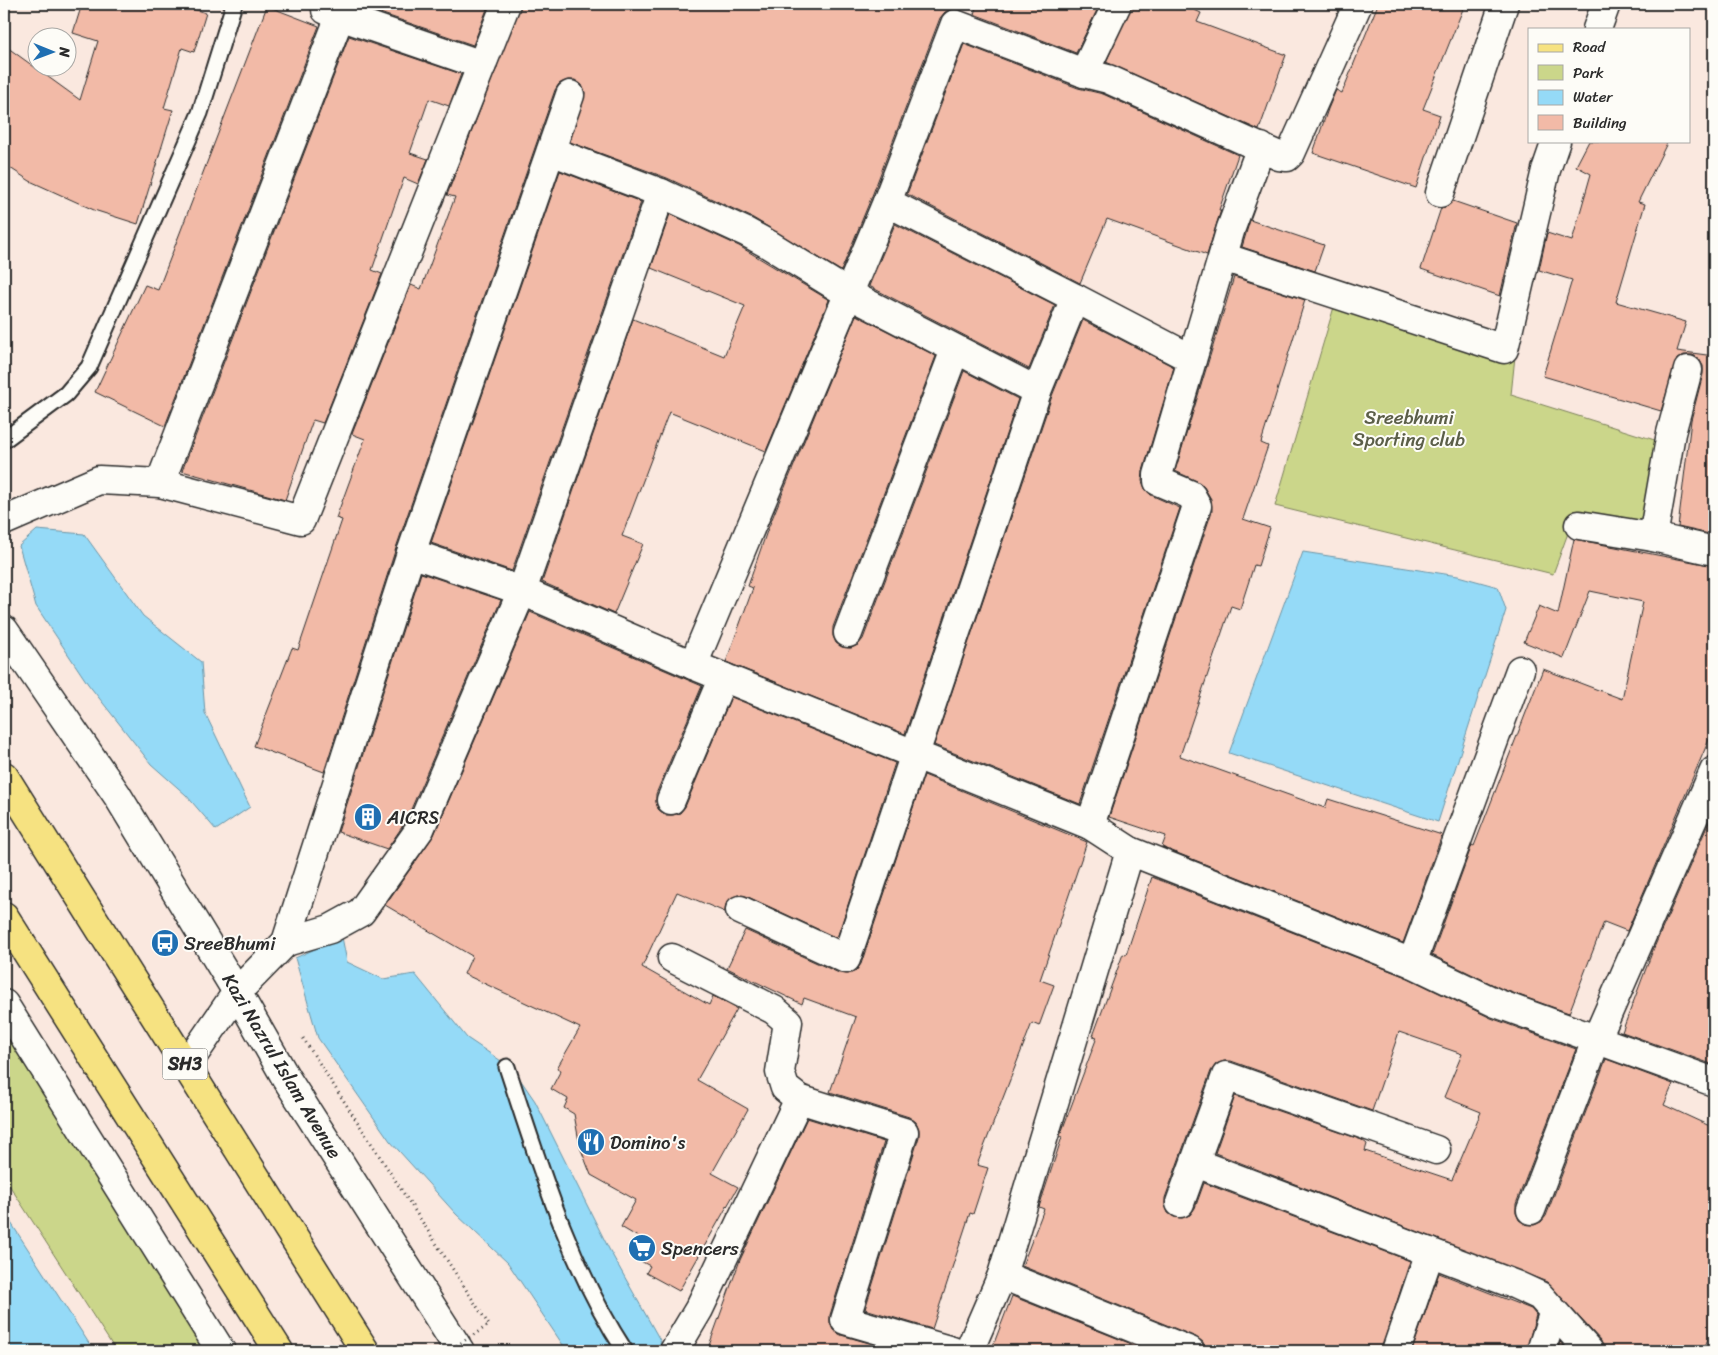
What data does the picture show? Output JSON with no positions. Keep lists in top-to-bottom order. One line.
{"streets":{"main road":["SH3"],"street":["Kazi Nazrul Islam Avenue"]},"parks":["Sreebhumi Sporting club"],"places":{"building":["AICRS"],"bus stop":["SreeBhumi"],"restaurant":["Domino's"],"supermarket":["Spencers"]},"legend":["Road","Park","Water","Building"],"north":"right"}
